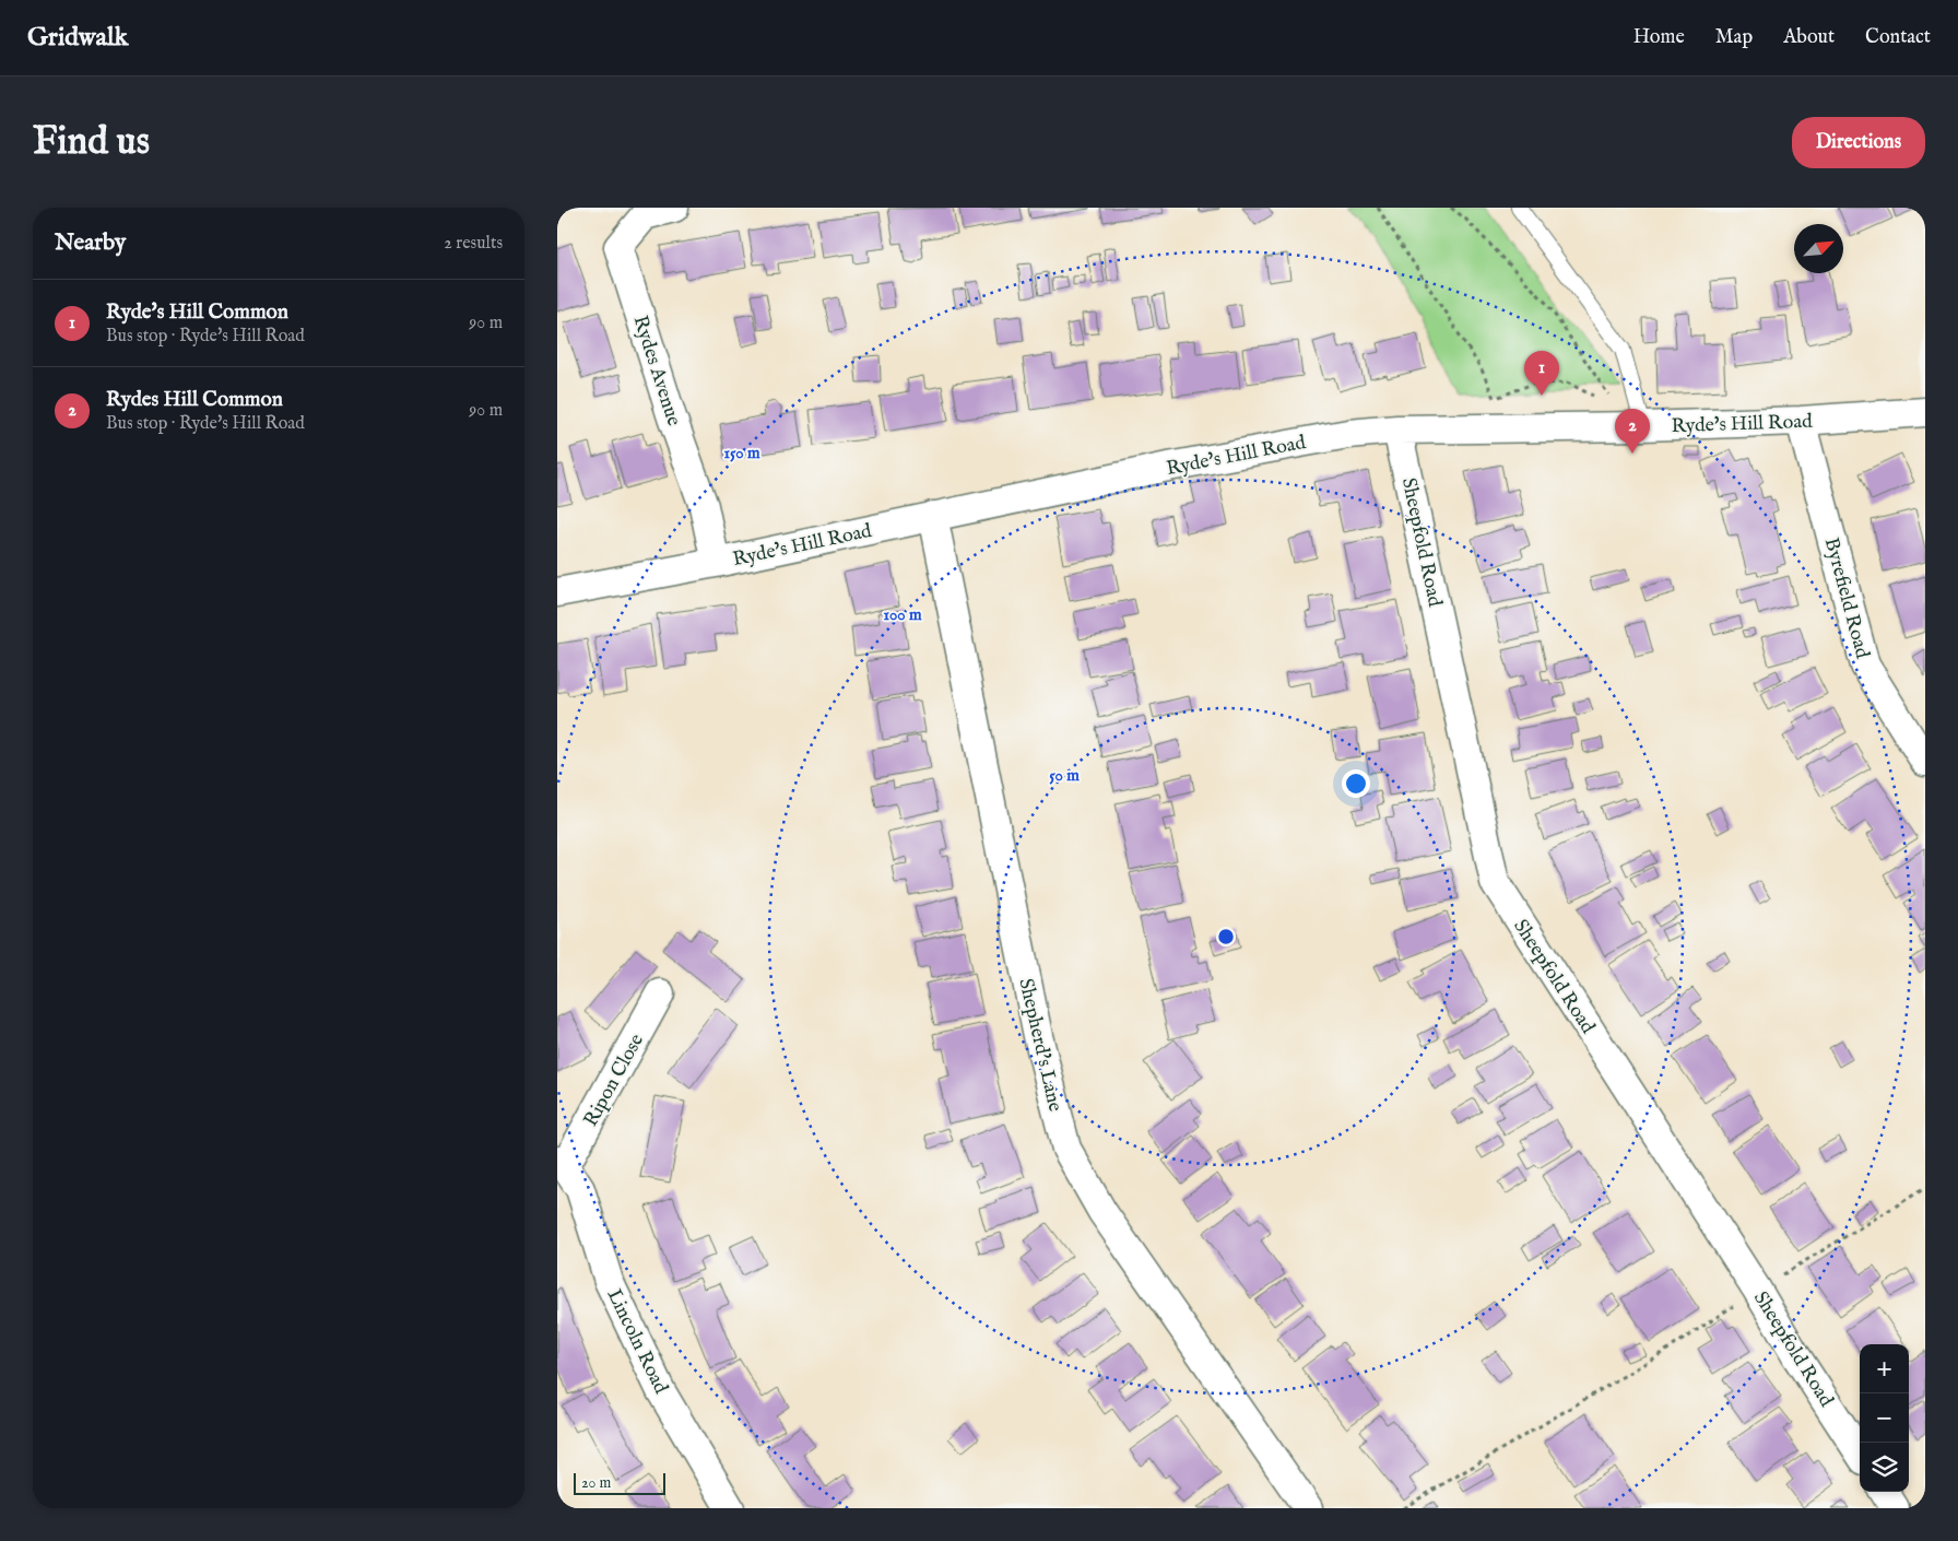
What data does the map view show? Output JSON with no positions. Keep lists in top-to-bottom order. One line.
{"streets":{"street":["Rydes Avenue","Ryde's Hill Road","Sheepfold Road","Byrefield Road","Shepherd's Lane","Ripon Close","Lincoln Road"]},"crossings":[["Rydes Avenue","Ryde's Hill Road"],["Ryde's Hill Road","Sheepfold Road"],["Ryde's Hill Road","Byrefield Road"],["Ryde's Hill Road","Shepherd's Lane"],["Ripon Close","Lincoln Road"]],"scale_bar":"20 m","north":"top right","page":{"header":"Gridwalk","nav":["Home","Map","About","Contact"],"buttons":"Directions","title":"Find us","heading":["Nearby","2 results"],"list":[{"mark":"1","name":"Ryde's Hill Common","note":"Bus stop · Ryde's Hill Road","value":"90 m"},{"mark":"2","name":"Rydes Hill Common","note":"Bus stop · Ryde's Hill Road","value":"90 m"}],"pins":["1","2"],"map_buttons":["+","−"],"scale":"20 m"},"rings":["150 m","100 m","50 m"]}
